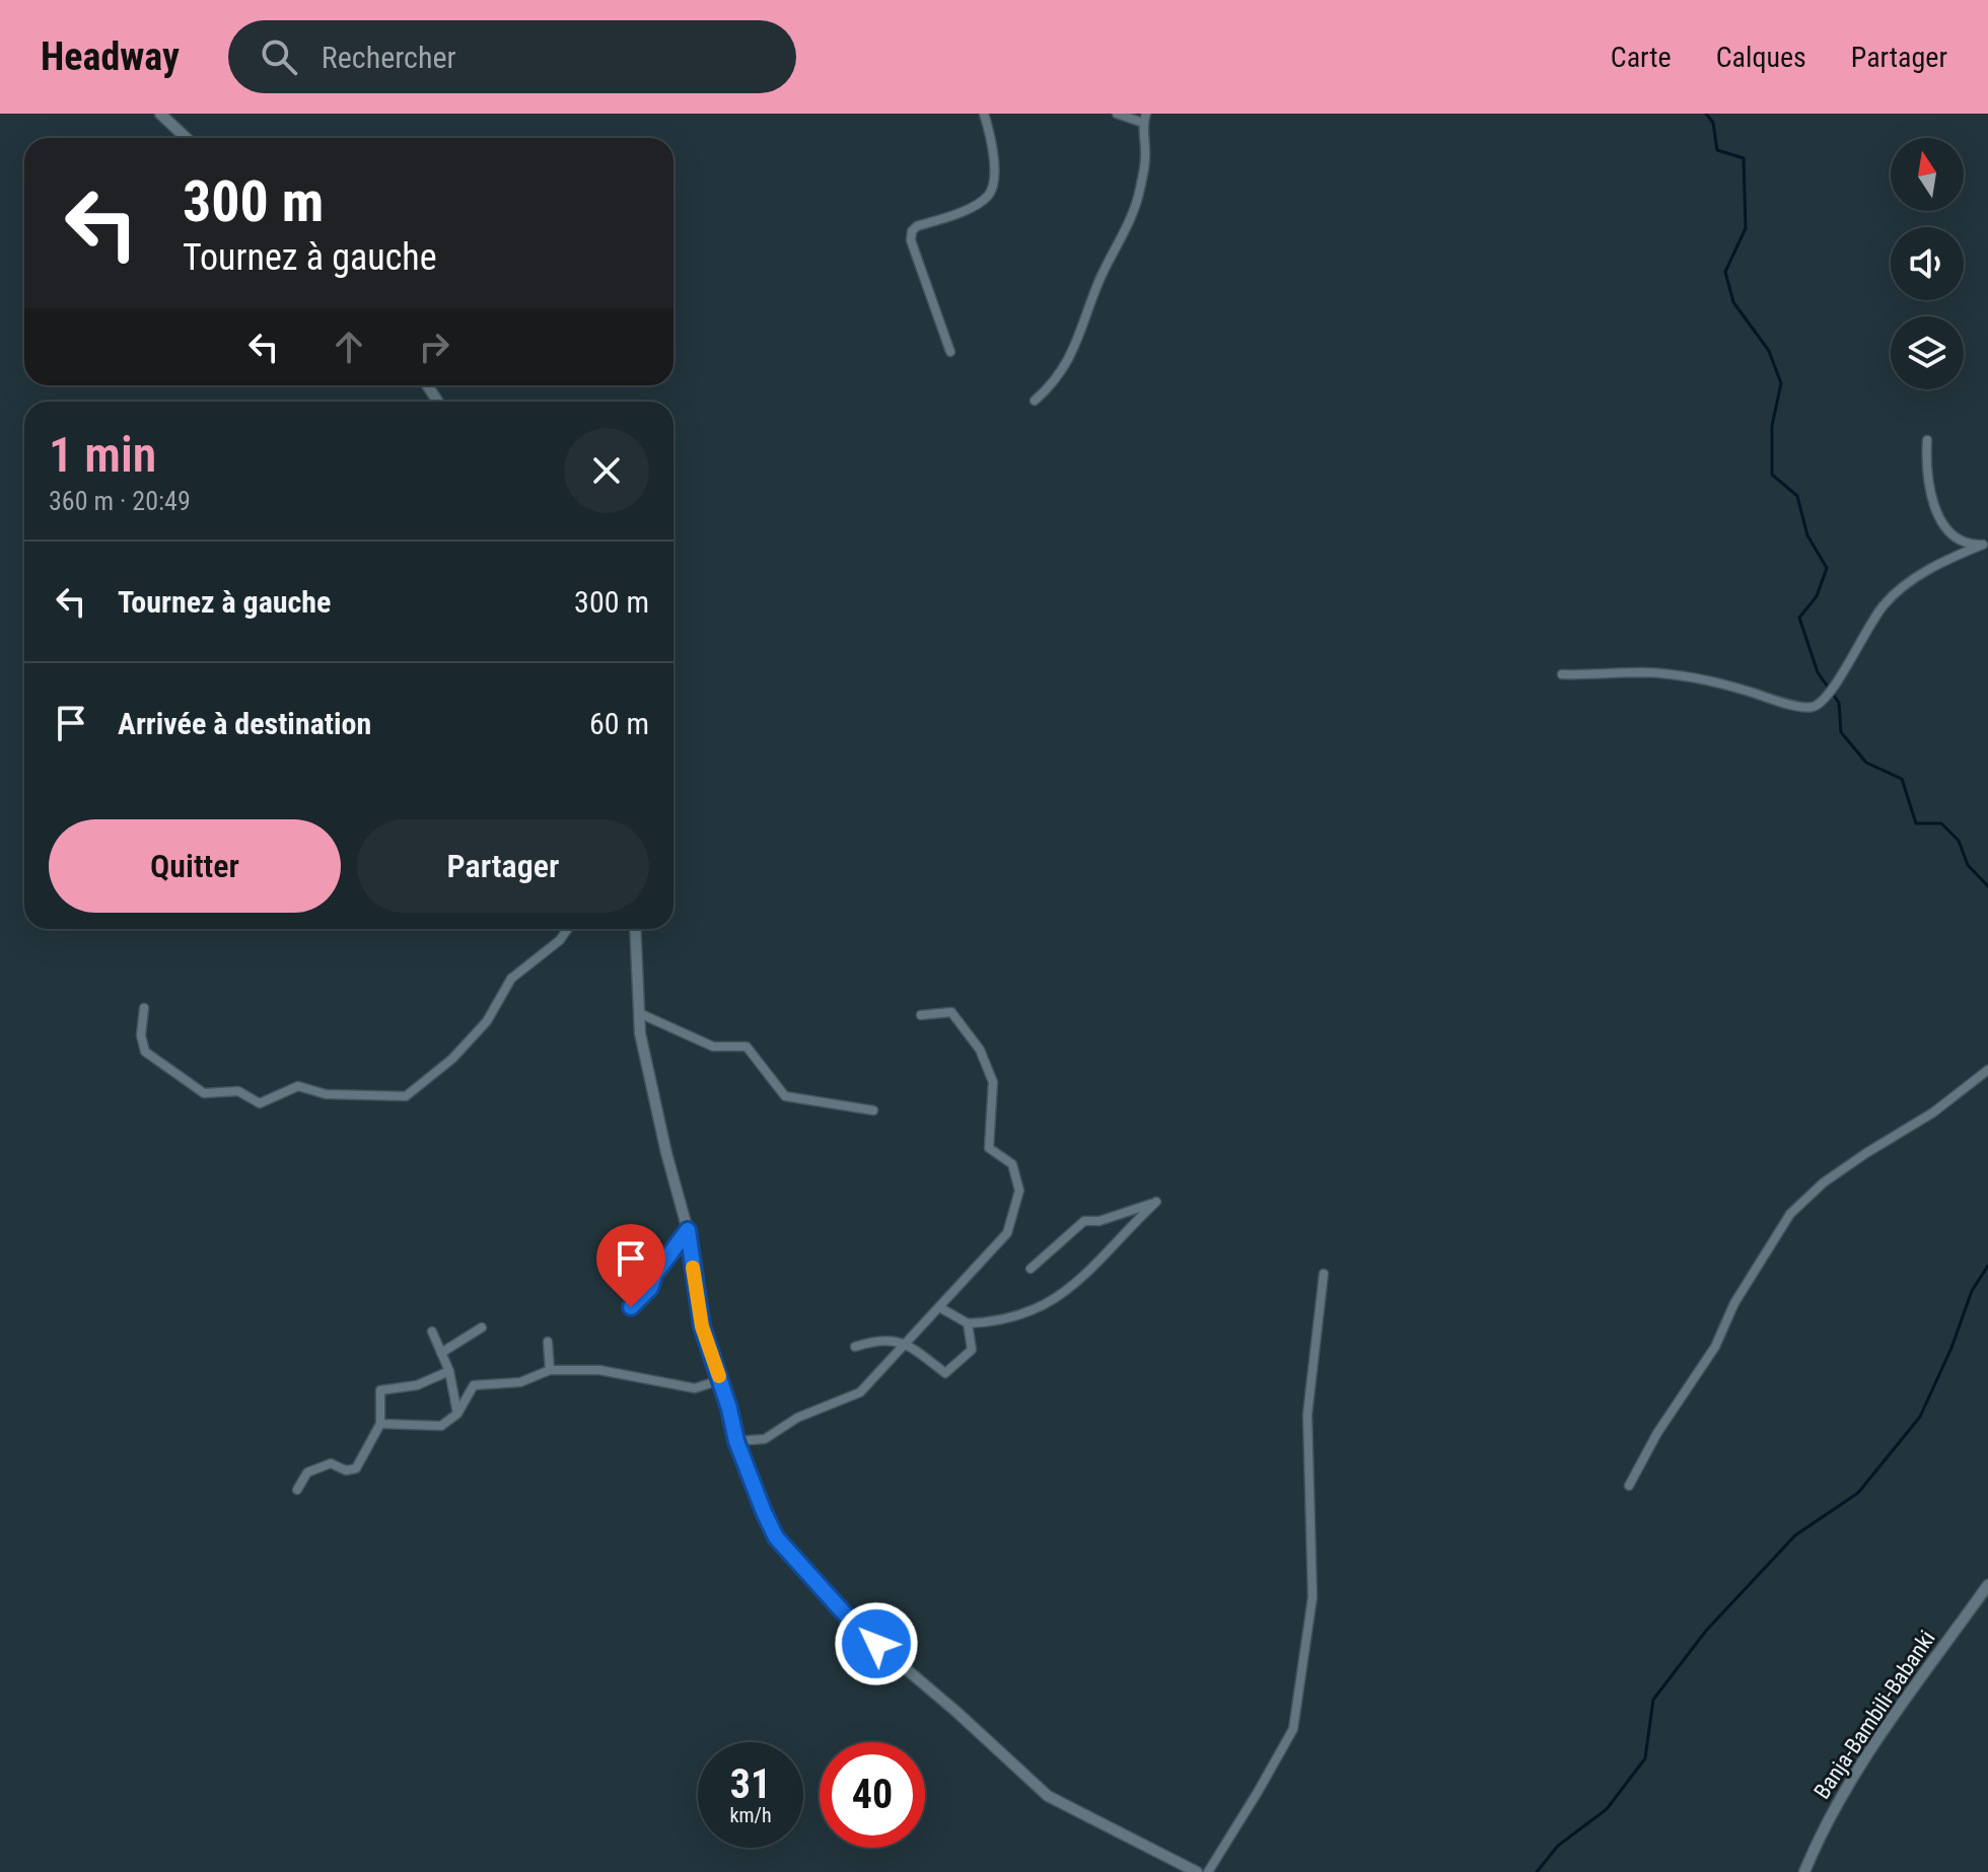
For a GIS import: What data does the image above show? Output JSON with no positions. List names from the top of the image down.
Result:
{
  "streets": {
    "street": ["Banja-Bambili-Babanki"]
  },
  "north": "top",
  "page": {
    "header": "Headway",
    "search": "Rechercher",
    "nav": ["Carte", "Calques", "Partager"],
    "turn": ["300 m", "Tournez à gauche"],
    "heading": ["1 min", "360 m · 20:49"],
    "list": [
      {
        "name": "Tournez à gauche",
        "value": "300 m"
      },
      {
        "name": "Arrivée à destination",
        "value": "60 m"
      }
    ],
    "buttons": ["Quitter", "Partager"],
    "speed": "31 km/h",
    "limit": "40"
  }
}
